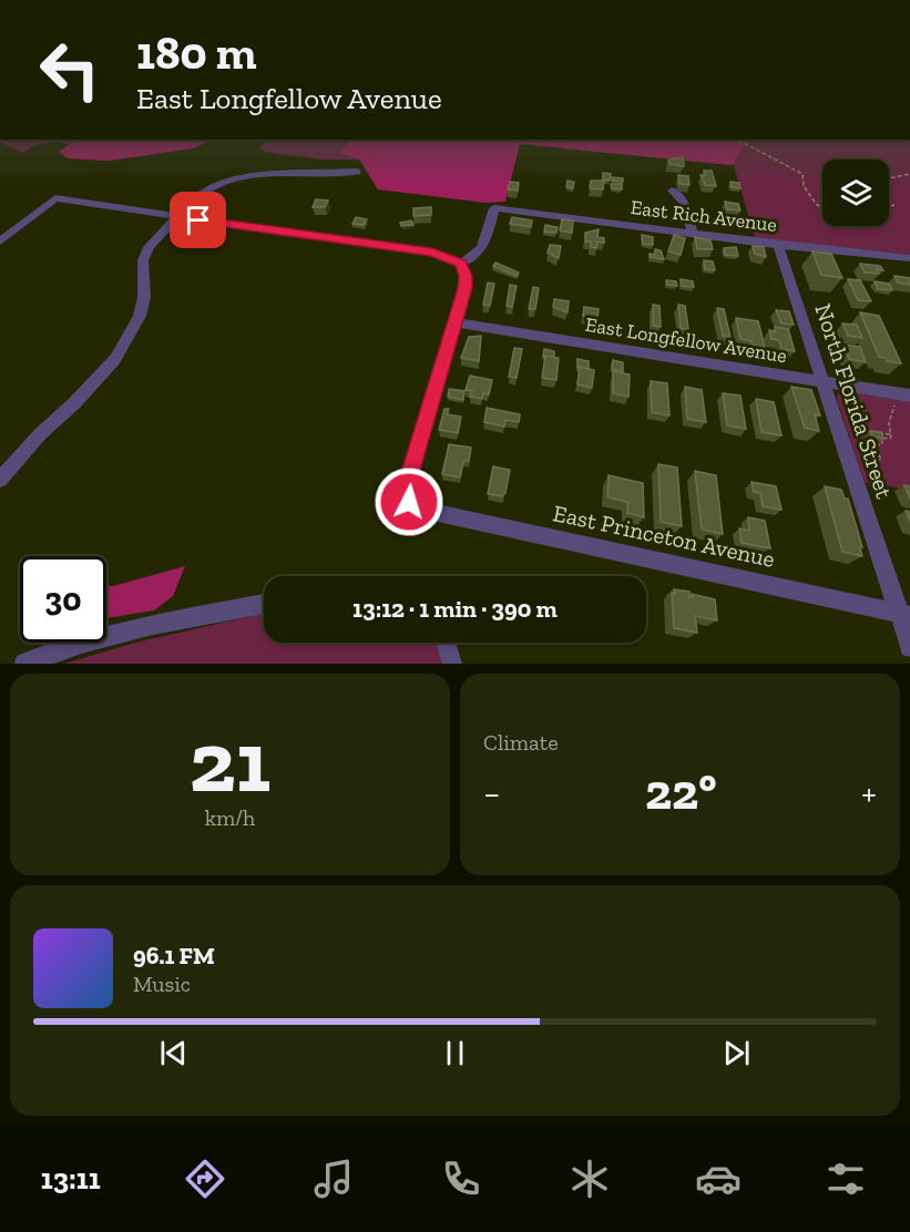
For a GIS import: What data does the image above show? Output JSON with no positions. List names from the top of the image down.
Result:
{
  "streets": {
    "street": [
      "East Rich Avenue",
      "East Longfellow Avenue",
      "North Florida Street",
      "East Princeton Avenue"
    ]
  },
  "crossings": [
    ["East Rich Avenue", "North Florida Street"],
    ["East Longfellow Avenue", "North Florida Street"],
    ["East Longfellow Avenue", "East Princeton Avenue"],
    ["North Florida Street", "East Princeton Avenue"]
  ],
  "page": {
    "turn": ["180 m", "East Longfellow Avenue"],
    "limit": "30",
    "trip": "13:12 · 1 min · 390 m",
    "tile": [
      ["21", "km/h"],
      "Climate"
    ],
    "heat": ["−", "22°", "+"],
    "song": ["96.1 FM", "Music"],
    "tabs": "13:11"
  }
}
